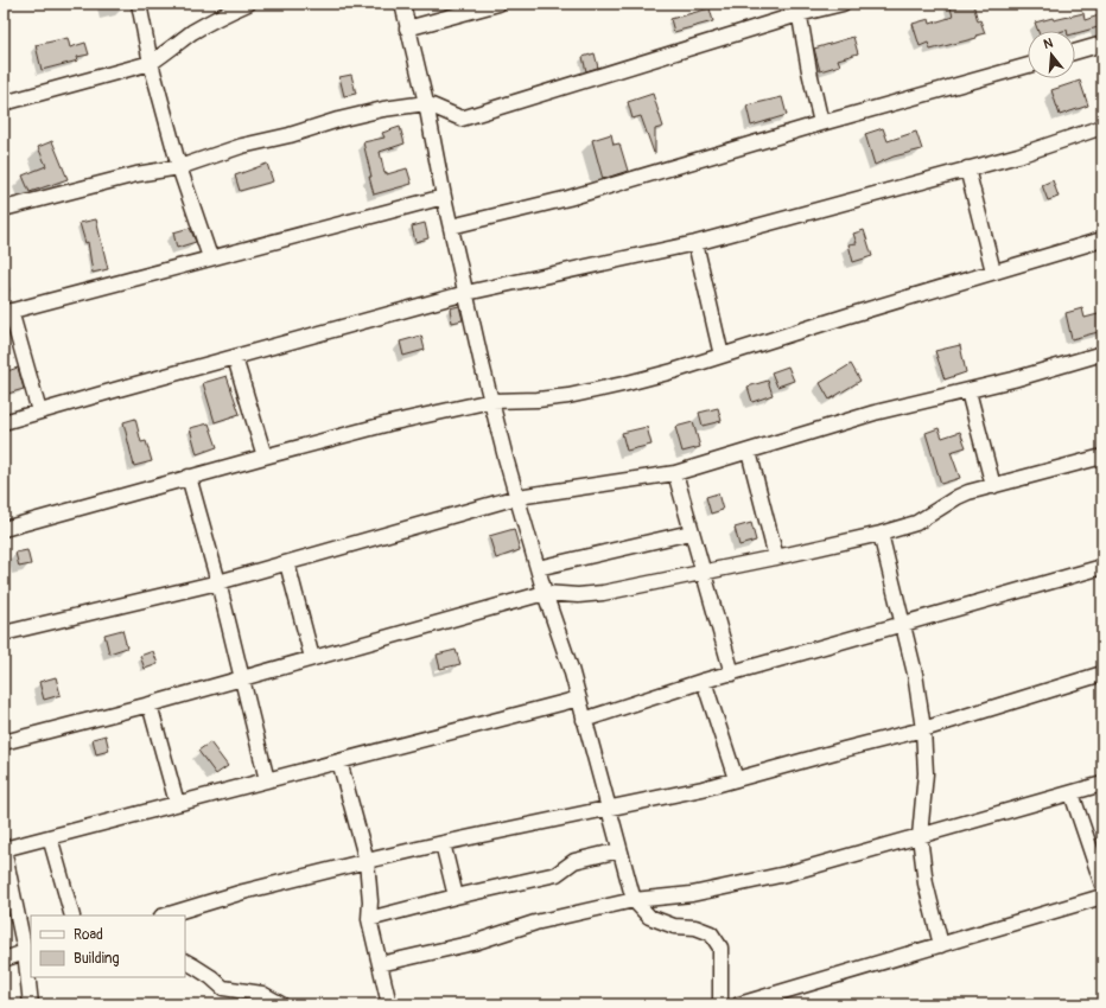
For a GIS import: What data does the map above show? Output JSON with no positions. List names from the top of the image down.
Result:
{
  "legend": ["Road", "Building"],
  "north": "top"
}
